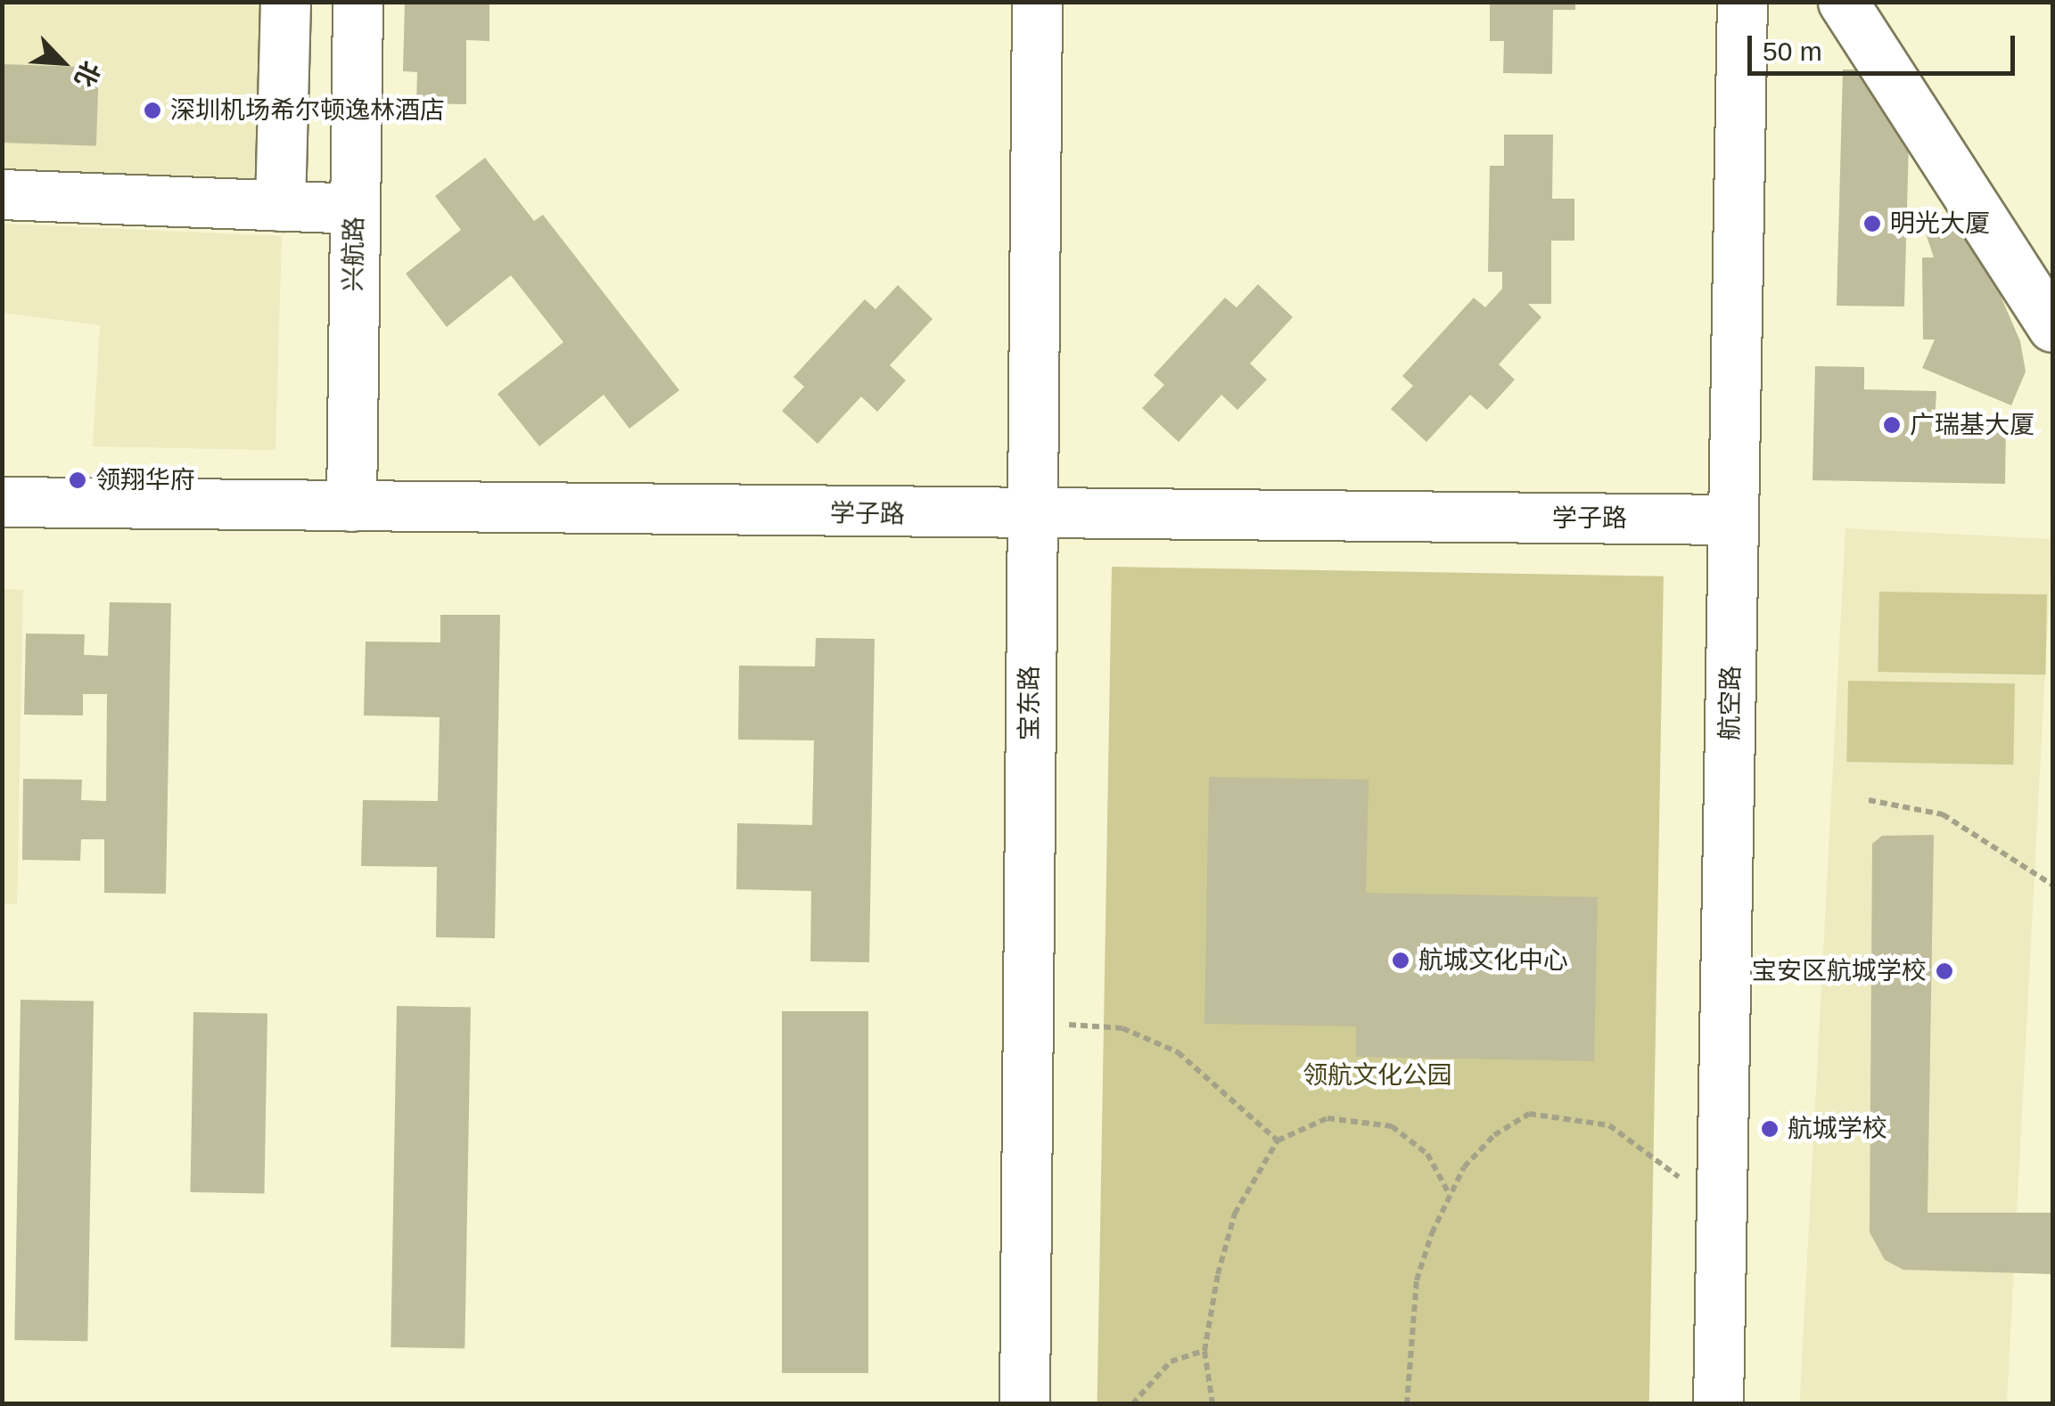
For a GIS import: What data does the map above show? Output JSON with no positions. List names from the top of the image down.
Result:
{
  "streets": {
    "street": [
      "兴航路",
      "学子路",
      "宝东路",
      "航空路"
    ]
  },
  "crossings": [
    ["兴航路", "学子路"],
    ["学子路", "宝东路"],
    ["学子路", "航空路"]
  ],
  "parks": ["领航文化公园"],
  "places": [
    "深圳机场希尔顿逸林酒店",
    "明光大厦",
    "广瑞基大厦",
    "领翔华府",
    "航城文化中心",
    "宝安区航城学校",
    "航城学校"
  ],
  "scale_bar": "50 m",
  "north": "bottom right"
}
